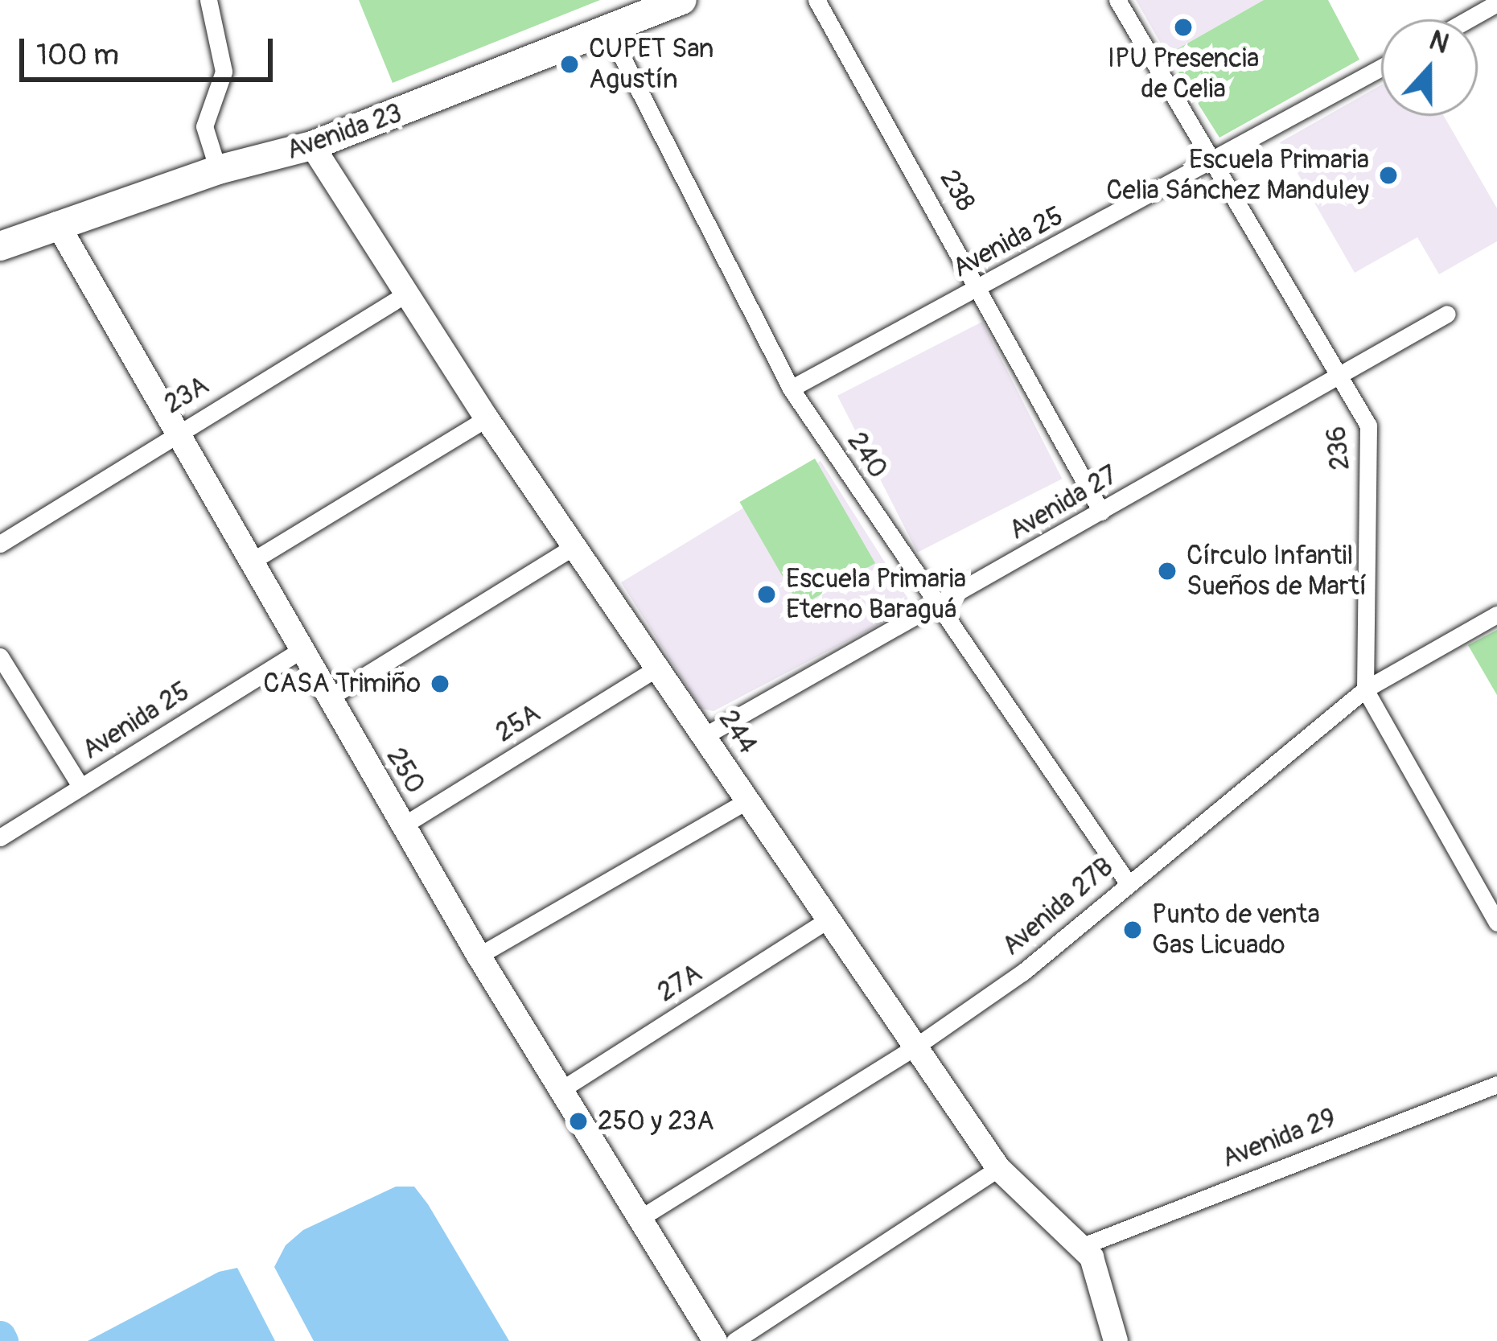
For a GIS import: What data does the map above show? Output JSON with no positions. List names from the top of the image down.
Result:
{
  "streets": {
    "main road": ["Avenida 23"],
    "street": [
      "238",
      "Avenida 25",
      "23A",
      "236",
      "240",
      "Avenida 27",
      "25A",
      "244",
      "250",
      "Avenida 27B",
      "27A",
      "Avenida 29"
    ]
  },
  "crossings": [
    ["Avenida 23", "240"],
    ["Avenida 23", "244"],
    ["Avenida 23", "250"],
    ["238", "Avenida 25"],
    ["238", "Avenida 27"],
    ["Avenida 25", "236"],
    ["Avenida 25", "240"],
    ["Avenida 25", "250"],
    ["23A", "244"],
    ["23A", "250"],
    ["236", "Avenida 27"],
    ["236", "Avenida 27B"],
    ["240", "Avenida 27"],
    ["240", "Avenida 27B"],
    ["Avenida 27", "244"],
    ["25A", "244"],
    ["25A", "250"],
    ["244", "Avenida 27B"],
    ["244", "27A"],
    ["244", "Avenida 29"],
    ["250", "Avenida 27B"],
    ["250", "27A"]
  ],
  "places": [
    "IPU Presencia de Celia",
    "CUPET San Agustín",
    "Escuela Primaria Celia Sánchez Manduley",
    "Círculo Infantil Sueños de Martí",
    "Escuela Primaria Eterno Baraguá",
    "CASA Trimiño",
    "Punto de venta Gas Licuado",
    "250 y 23A"
  ],
  "scale_bar": "100 m",
  "north": "top"
}
